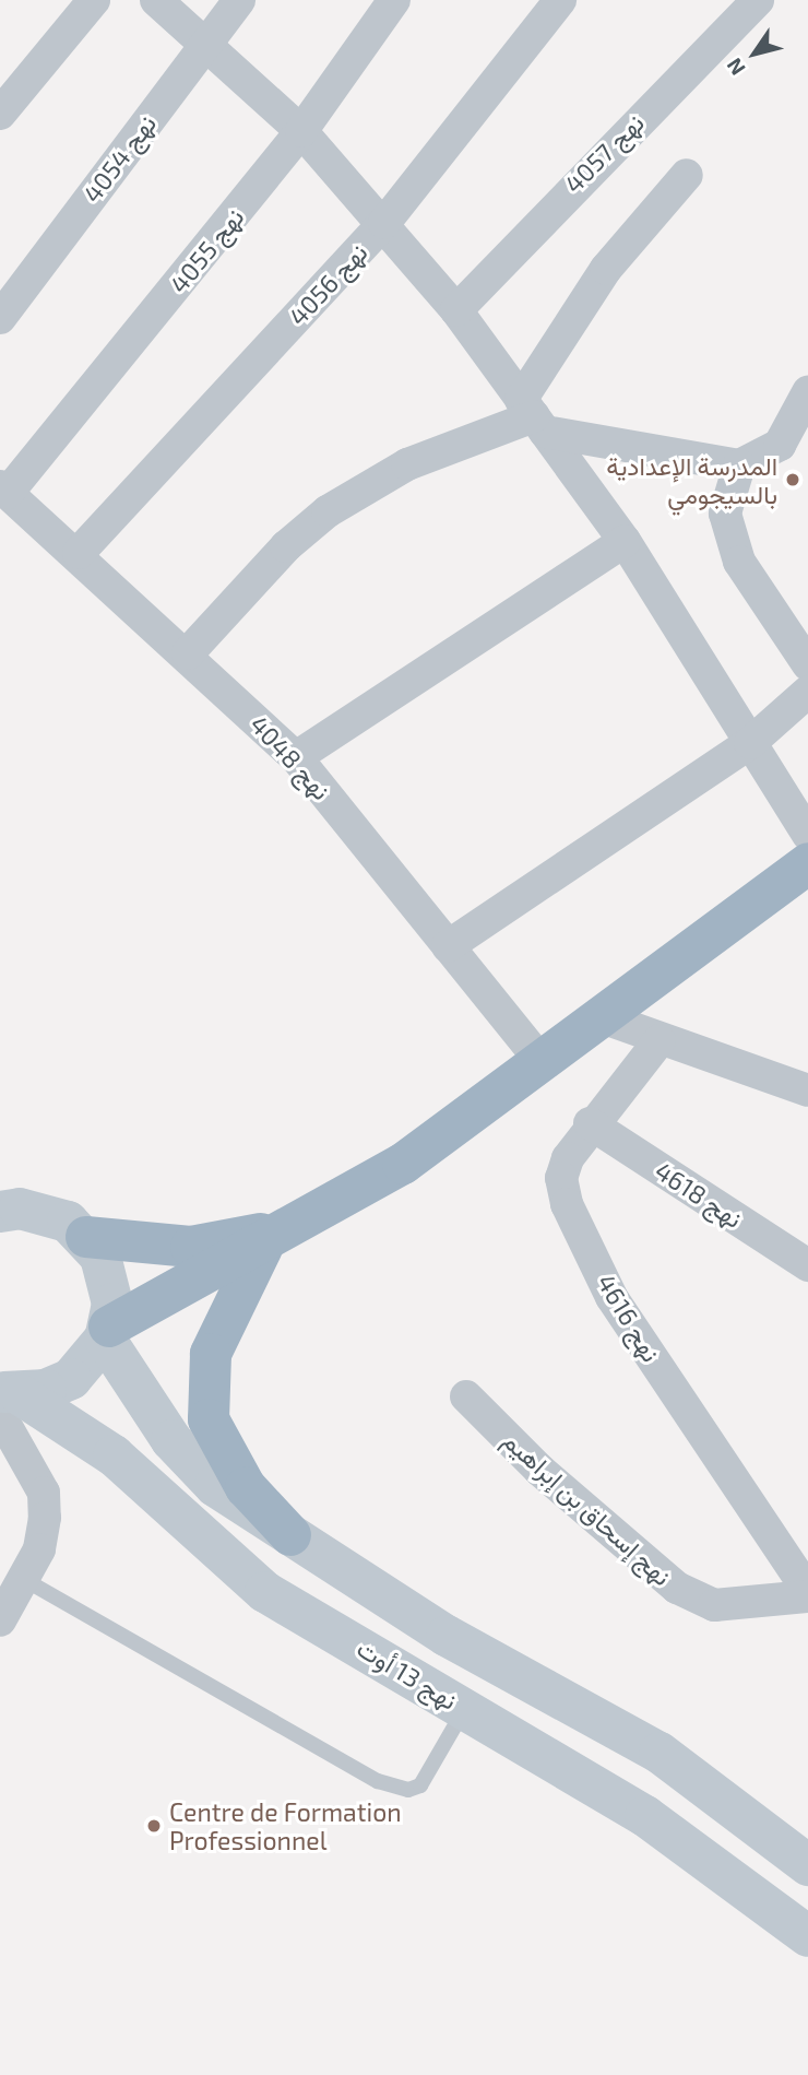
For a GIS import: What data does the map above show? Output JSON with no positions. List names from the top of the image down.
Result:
{
  "streets": {
    "main road": ["نهج 13 أوت"],
    "street": [
      "نهج 4057",
      "نهج 4054",
      "نهج 4055",
      "نهج 4056",
      "نهج 4048",
      "نهج 4618",
      "نهج 4616",
      "نهج إسحاق بن إبراهيم"
    ]
  },
  "crossings": [
    ["نهج 4055", "نهج 4048"],
    ["نهج 4056", "نهج 4048"],
    ["نهج 4618", "نهج 4616"],
    ["نهج 4616", "نهج إسحاق بن إبراهيم"]
  ],
  "places": ["المدرسة الإعدادية بالسيجومي", "Centre de Formation Professionnel"],
  "north": "bottom left"
}
